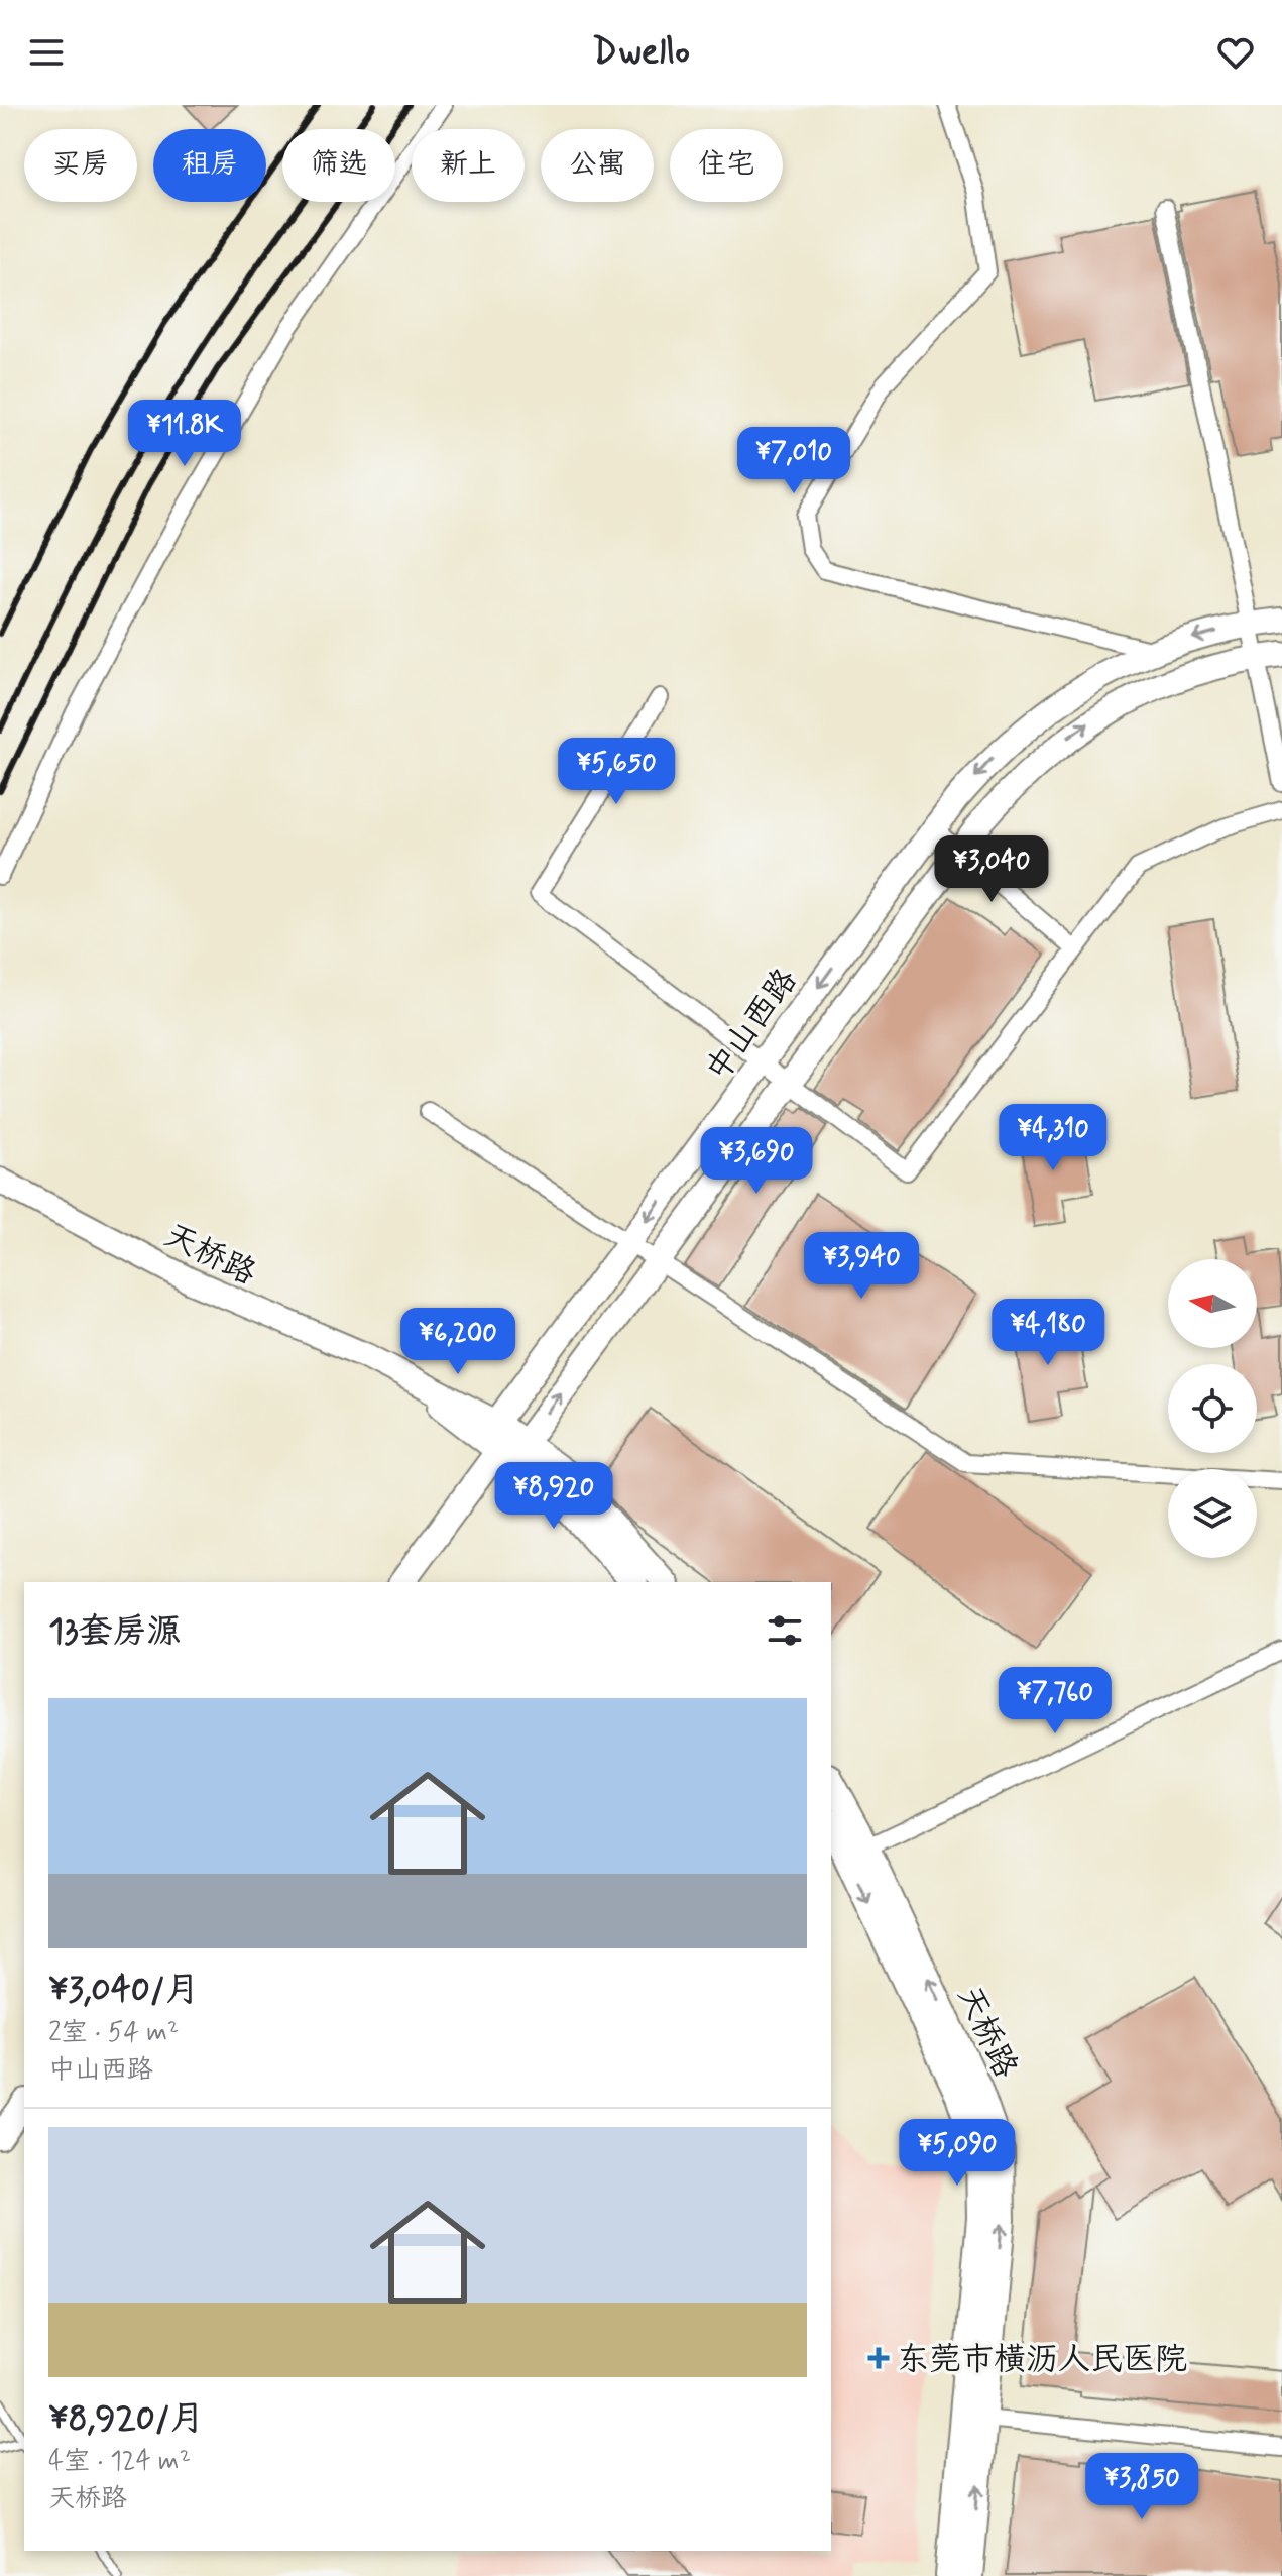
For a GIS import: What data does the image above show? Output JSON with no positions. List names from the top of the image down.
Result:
{
  "streets": {
    "main road": ["中山西路", "天桥路"]
  },
  "crossings": [
    ["中山西路", "天桥路"]
  ],
  "places": {
    "health": ["东莞市横沥人民医院"]
  },
  "north": "left",
  "page": {
    "header": "Dwello",
    "chip": [
      "买房",
      "租房",
      "筛选",
      "新上",
      "公寓",
      "住宅"
    ],
    "price": [
      "¥11.8K",
      "¥7,010",
      "¥5,650",
      "¥3,040",
      "¥4,310",
      "¥3,690",
      "¥3,940",
      "¥4,180",
      "¥6,200",
      "¥8,920",
      "¥7,760",
      "¥5,090",
      "¥3,850"
    ],
    "heading": "13套房源",
    "list": [
      {
        "name": "¥3,040/月",
        "note": "2室 · 54 m² · 中山西路"
      },
      {
        "name": "¥8,920/月",
        "note": "4室 · 124 m² · 天桥路"
      }
    ]
  }
}
